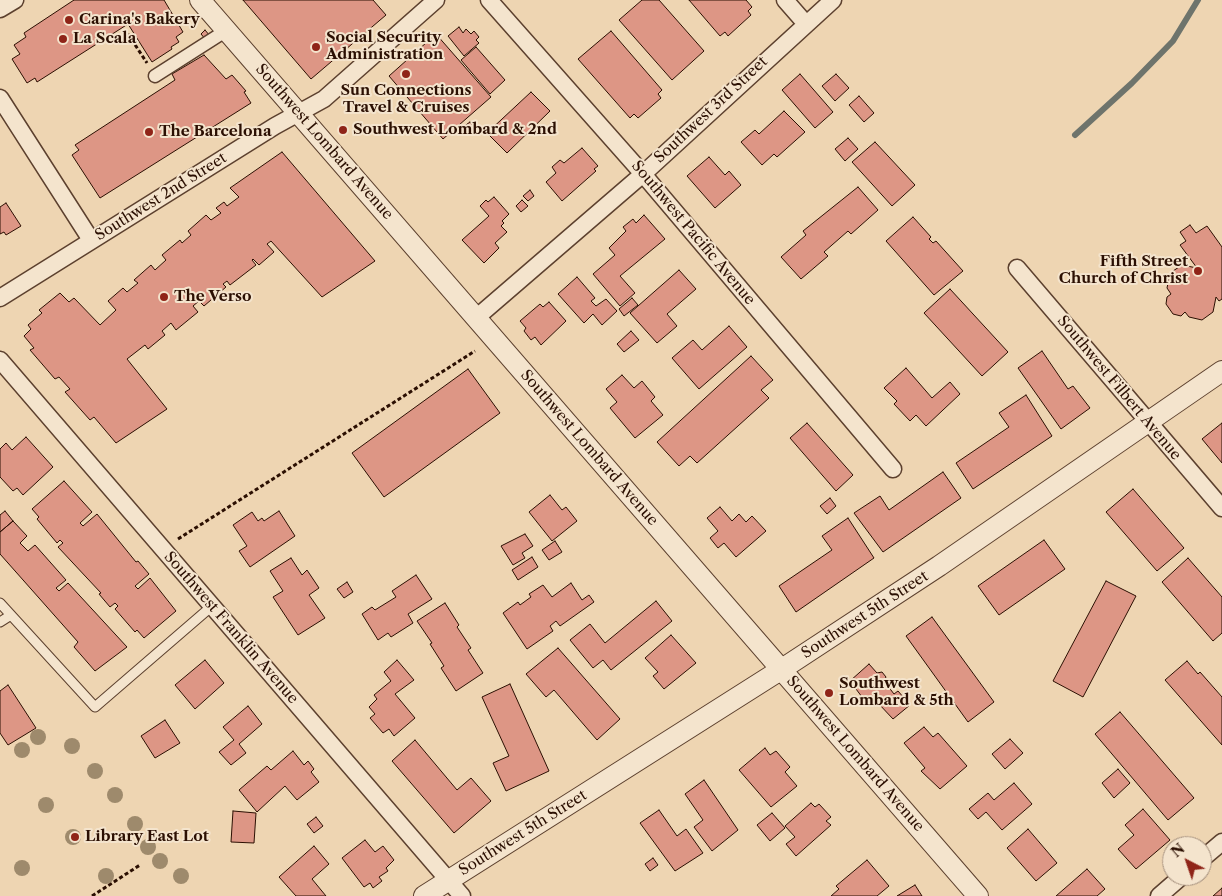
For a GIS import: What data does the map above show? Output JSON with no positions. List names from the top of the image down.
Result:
{
  "streets": {
    "street": [
      "Southwest 3rd Street",
      "Southwest Lombard Avenue",
      "Southwest 2nd Street",
      "Southwest Pacific Avenue",
      "Southwest Filbert Avenue",
      "Southwest 5th Street",
      "Southwest Franklin Avenue"
    ]
  },
  "crossings": [
    ["Southwest 3rd Street", "Southwest Lombard Avenue"],
    ["Southwest 3rd Street", "Southwest Pacific Avenue"],
    ["Southwest Lombard Avenue", "Southwest 2nd Street"],
    ["Southwest Lombard Avenue", "Southwest 5th Street"],
    ["Southwest Filbert Avenue", "Southwest 5th Street"],
    ["Southwest 5th Street", "Southwest Franklin Avenue"]
  ],
  "places": [
    "Carina's Bakery",
    "La Scala",
    "Social Security Administration",
    "Sun Connections Travel & Cruises",
    "Southwest Lombard & 2nd",
    "The Barcelona",
    "Fifth Street Church of Christ",
    "The Verso",
    "Southwest Lombard & 5th",
    "Library East Lot"
  ],
  "north": "top left"
}
